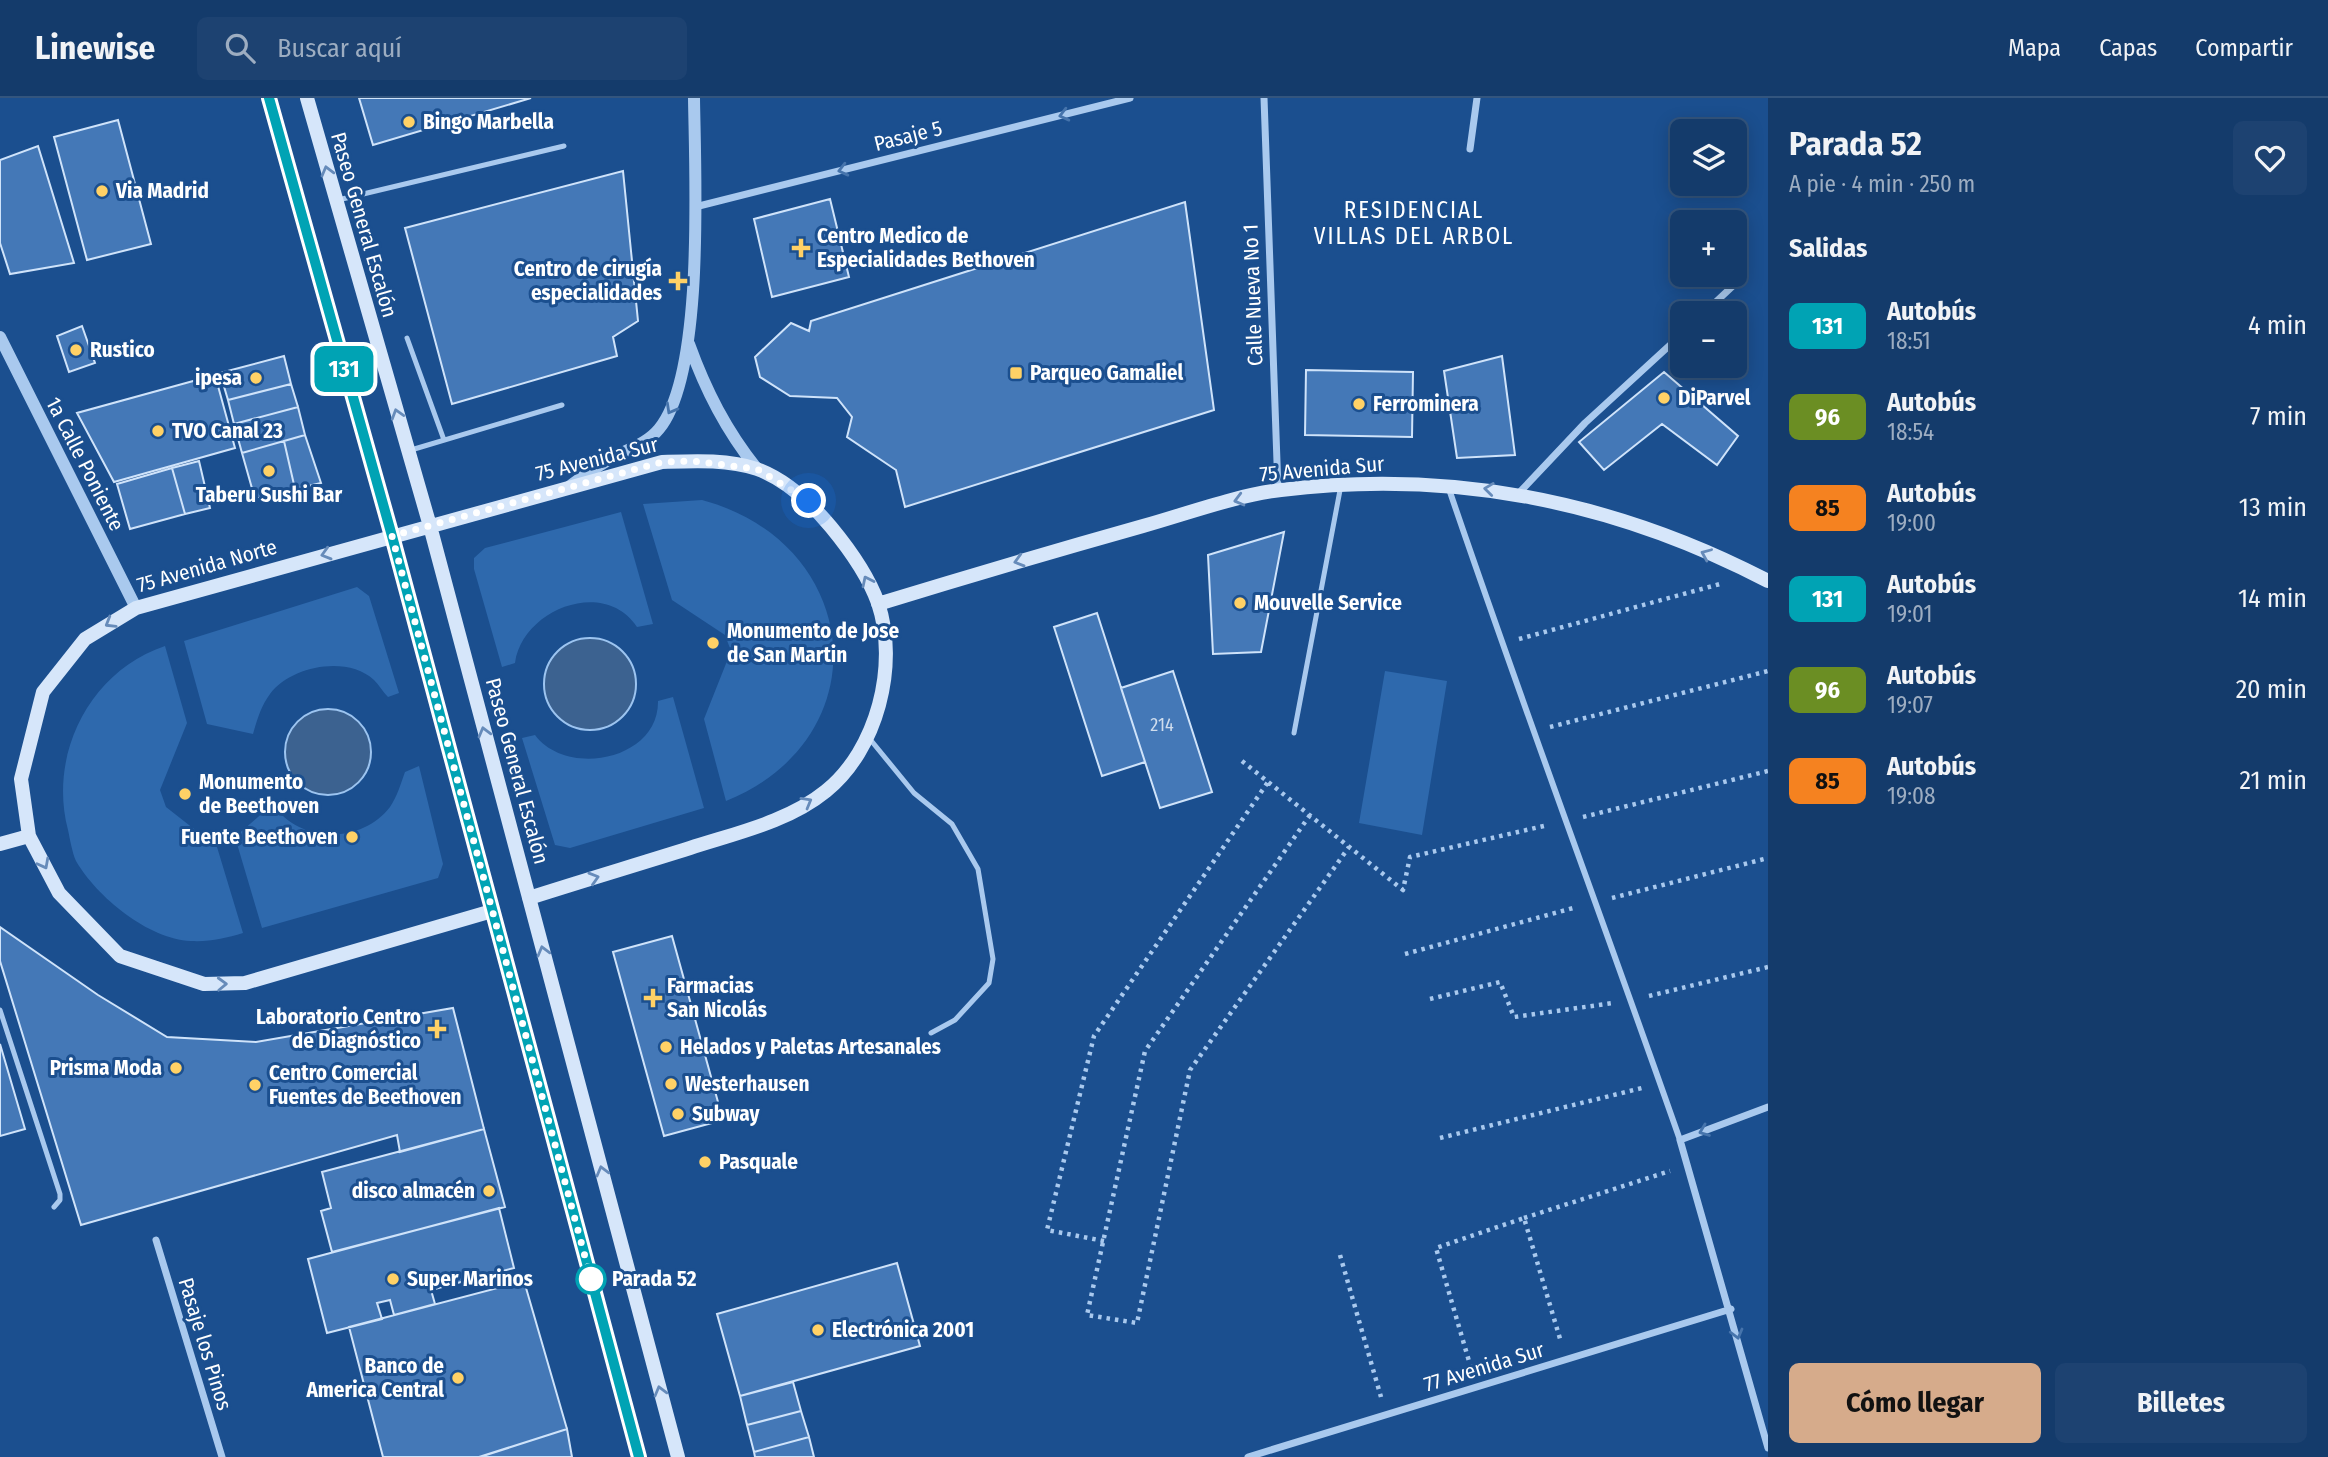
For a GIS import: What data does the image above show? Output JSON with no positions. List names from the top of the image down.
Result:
{
  "streets": {
    "main road": ["Paseo General Escalón", "75 Avenida Sur", "75 Avenida Norte"],
    "street": [
      "Pasaje 5",
      "Calle Nueva No 1",
      "1a Calle Poniente",
      "Pasaje los Pinos",
      "77 Avenida Sur"
    ]
  },
  "crossings": [
    ["Paseo General Escalón", "75 Avenida Sur"],
    ["Calle Nueva No 1", "75 Avenida Sur"],
    ["75 Avenida Sur", "75 Avenida Norte"],
    ["1a Calle Poniente", "75 Avenida Norte"]
  ],
  "one_way": ["Pasaje 5"],
  "districts": ["RESIDENCIAL VILLAS DEL ARBOL"],
  "places": {
    "other": [
      "Bingo Marbella",
      "Via Madrid",
      "Rustico",
      "ipesa",
      "DiParvel",
      "Ferrominera",
      "TVO Canal 23",
      "Taberu Sushi Bar",
      "Mouvelle Service",
      "Monumento de Jose de San Martin",
      "Monumento de Beethoven",
      "Fuente Beethoven",
      "Helados y Paletas Artesanales",
      "Prisma Moda",
      "Westerhausen",
      "Centro Comercial Fuentes de Beethoven",
      "Subway",
      "Pasquale",
      "disco almacén",
      "Super Marinos",
      "Parada 52",
      "Electrónica 2001",
      "Banco de America Central"
    ],
    "health": [
      "Centro Medico de Especialidades Bethoven",
      "Centro de cirugía especialidades",
      "Farmacias San Nicolás",
      "Laboratorio Centro de Diagnóstico"
    ],
    "transit": ["Parqueo Gamaliel"]
  },
  "lines": ["bus line 131"],
  "house_numbers": ["214"],
  "page": {
    "header": "Linewise",
    "search": "Buscar aquí",
    "nav": ["Mapa", "Capas", "Compartir"],
    "on_map": "131",
    "heading": [
      ["Parada 52", "A pie · 4 min · 250 m"],
      "Salidas"
    ],
    "map_buttons": ["+", "−"],
    "list": [
      {
        "mark": "131",
        "name": "Autobús",
        "note": "18:51",
        "value": "4 min"
      },
      {
        "mark": "96",
        "name": "Autobús",
        "note": "18:54",
        "value": "7 min"
      },
      {
        "mark": "85",
        "name": "Autobús",
        "note": "19:00",
        "value": "13 min"
      },
      {
        "mark": "131",
        "name": "Autobús",
        "note": "19:01",
        "value": "14 min"
      },
      {
        "mark": "96",
        "name": "Autobús",
        "note": "19:07",
        "value": "20 min"
      },
      {
        "mark": "85",
        "name": "Autobús",
        "note": "19:08",
        "value": "21 min"
      }
    ],
    "buttons": ["Cómo llegar", "Billetes"]
  }
}
